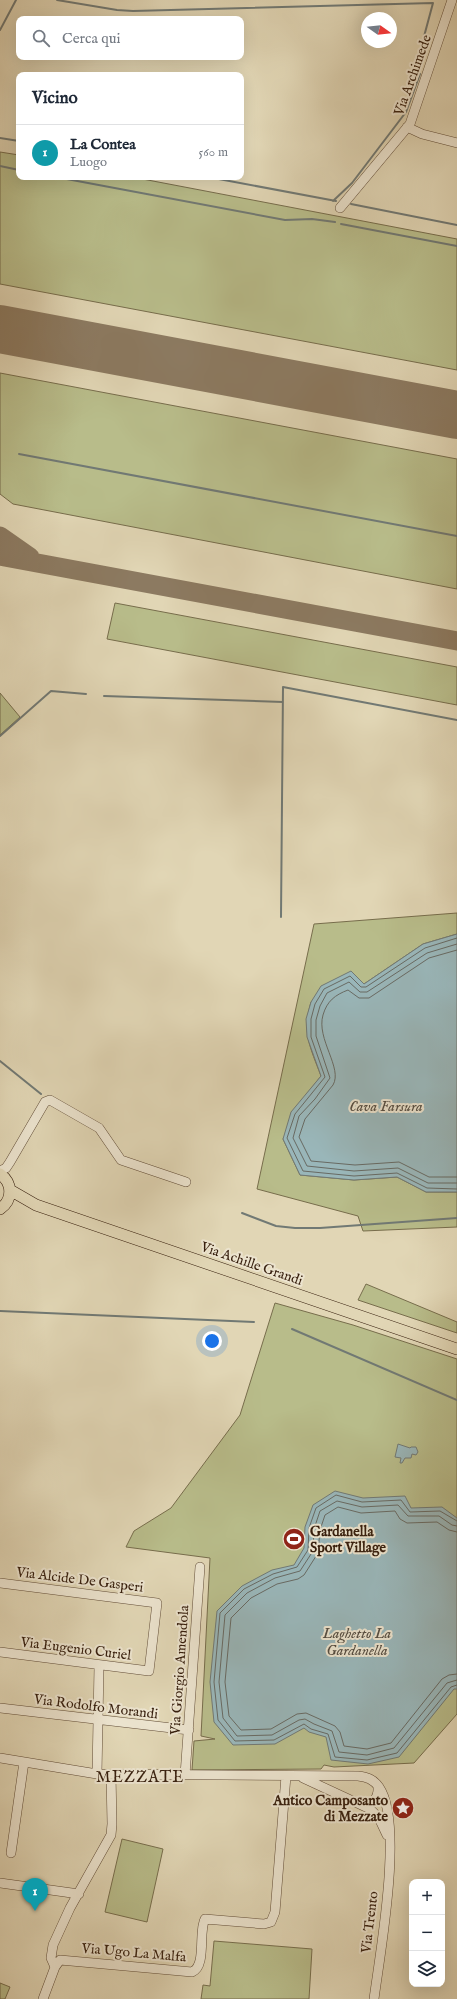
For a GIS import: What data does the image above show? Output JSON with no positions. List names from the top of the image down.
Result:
{
  "streets": {
    "main road": ["Via Achille Grandi"],
    "street": [
      "Via Archimede",
      "Via Alcide De Gasperi",
      "Via Eugenio Curiel",
      "Via Giorgio Amendola",
      "Via Rodolfo Morandi",
      "Via Trento",
      "Via Ugo La Malfa"
    ]
  },
  "crossings": [
    ["Via Alcide De Gasperi", "Via Eugenio Curiel"],
    ["Via Giorgio Amendola", "Via Rodolfo Morandi"]
  ],
  "districts": ["MEZZATE"],
  "water": ["Cava Farsura", "Laghetto La Gardanella"],
  "places": {
    "sports": ["Gardanella Sport Village"],
    "place": ["Antico Camposanto di Mezzate"]
  },
  "north": "right",
  "page": {
    "search": "Cerca qui",
    "heading": "Vicino",
    "list": [
      {
        "mark": "1",
        "name": "La Contea",
        "note": "Luogo",
        "value": "560 m"
      }
    ],
    "pins": "1",
    "map_buttons": ["+", "−"]
  }
}
